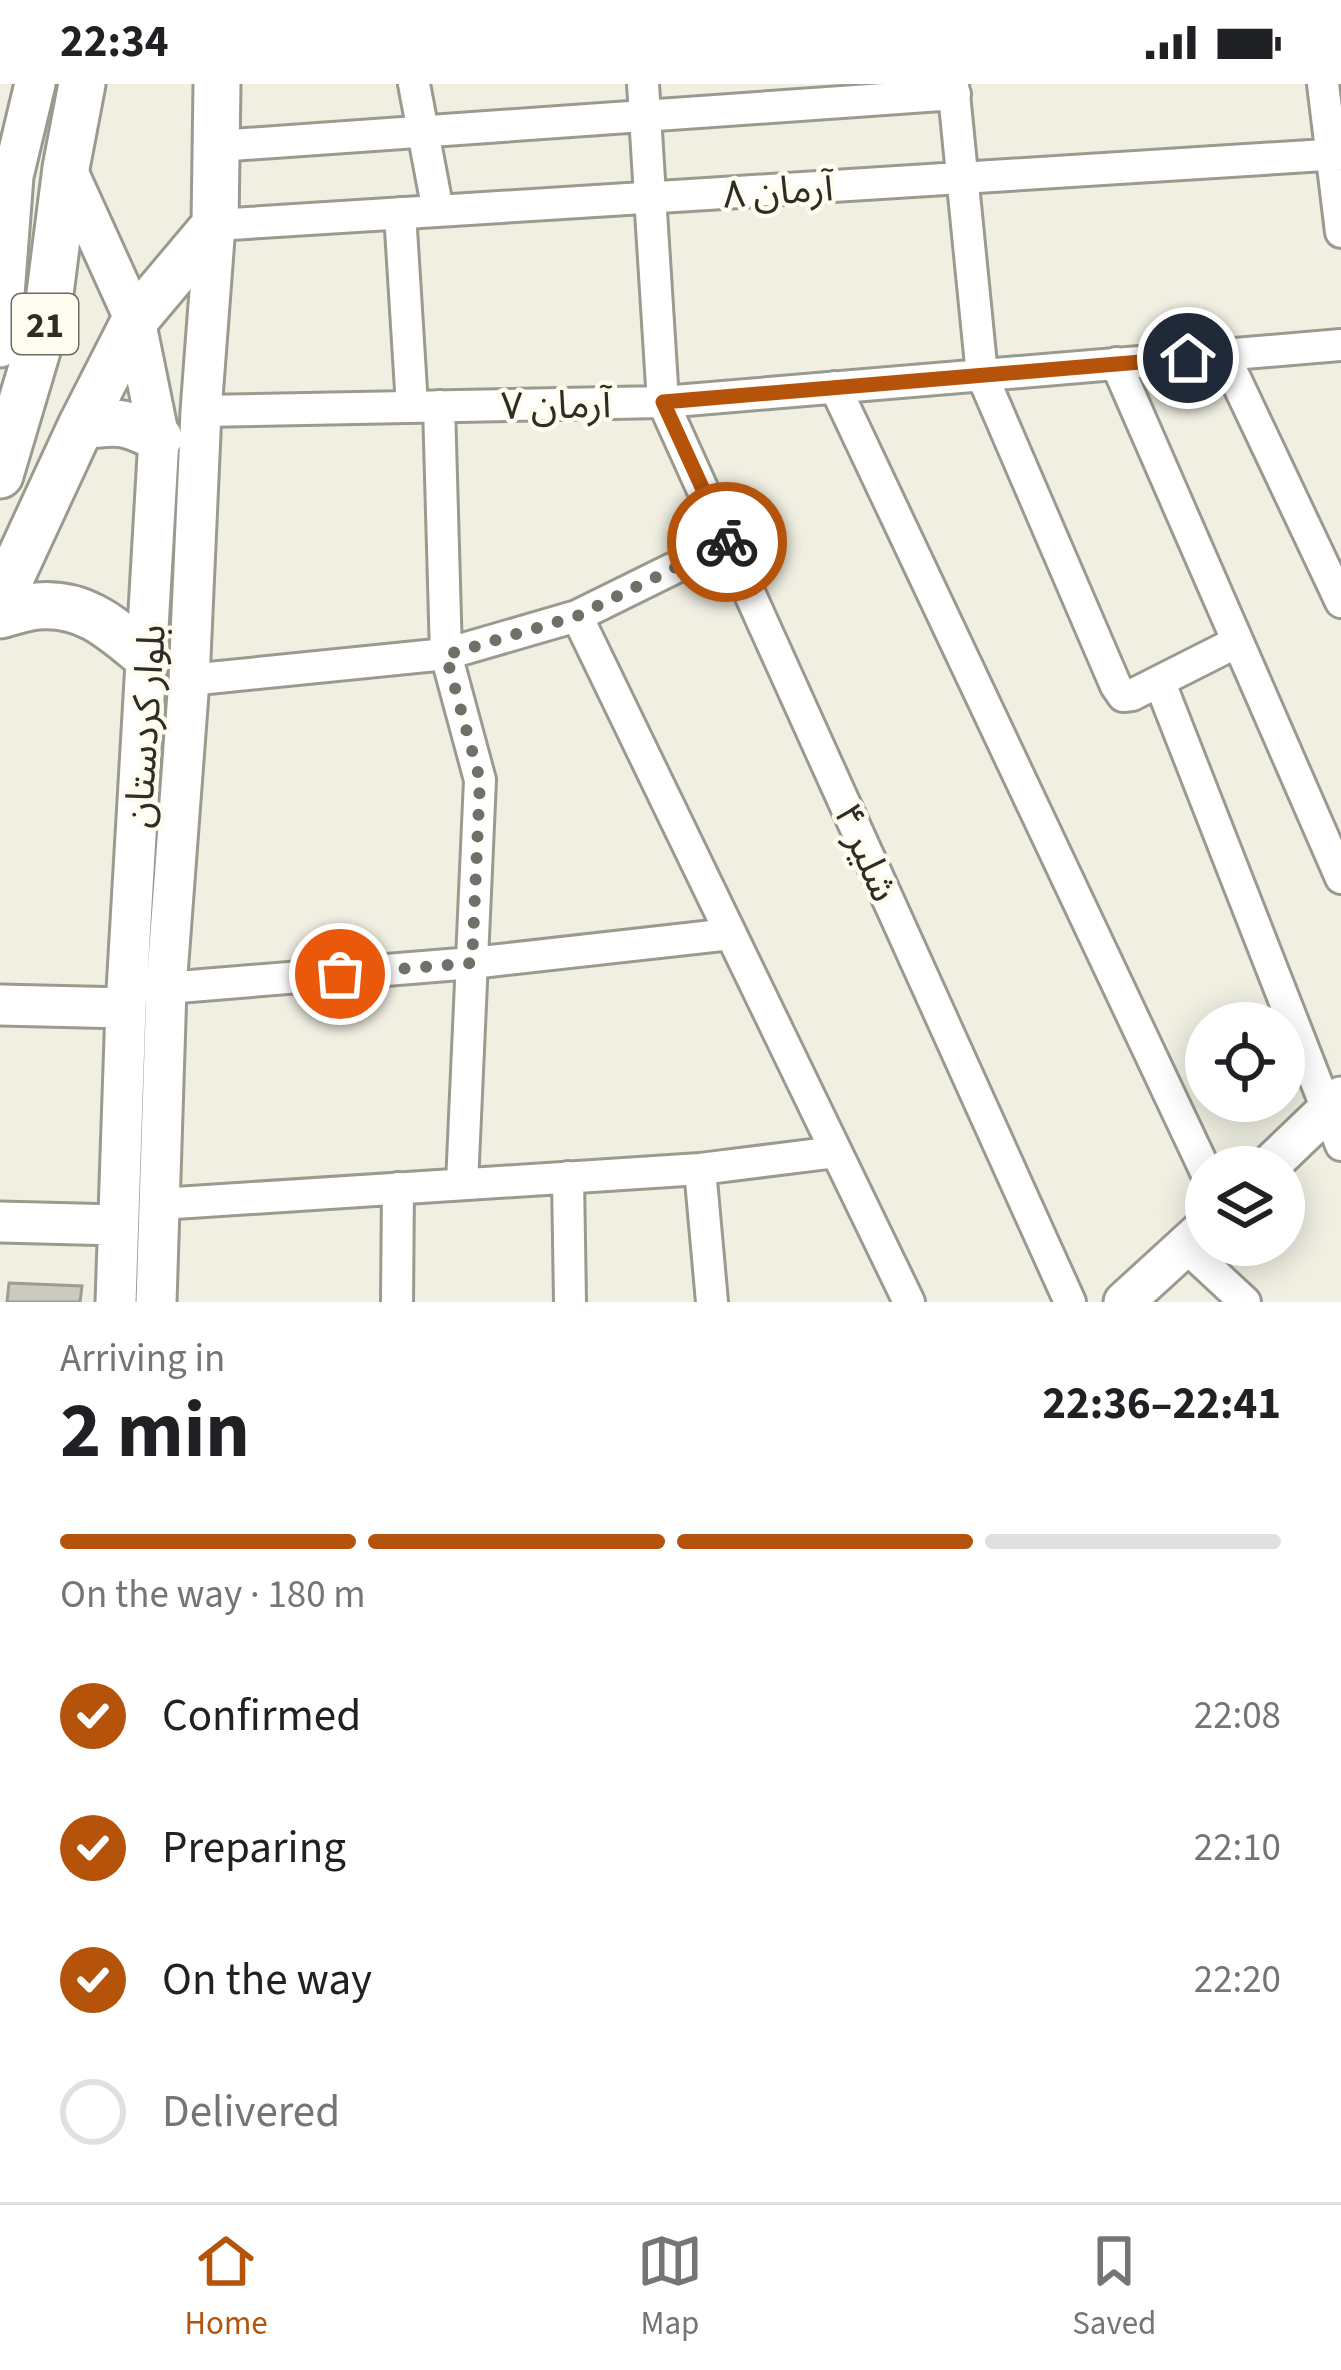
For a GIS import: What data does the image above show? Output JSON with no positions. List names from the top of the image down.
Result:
{
  "streets": {
    "main road": ["21", "بلوار کردستان"],
    "street": ["آرمان ۸", "آرمان ۷", "شلیر ۴"]
  },
  "crossings": [
    ["آرمان ۸", "بلوار کردستان"],
    ["21", "بلوار کردستان"],
    ["آرمان ۷", "بلوار کردستان"],
    ["آرمان ۷", "شلیر ۴"]
  ],
  "page": {
    "status": "22:34",
    "heading": ["2 min", "Arriving in", "22:36–22:41"],
    "bar": "On the way · 180 m",
    "list": [
      ["Confirmed", "22:08"],
      ["Preparing", "22:10"],
      ["On the way", "22:20"],
      "Delivered"
    ],
    "tabs": ["Home", "Map", "Saved"]
  }
}
